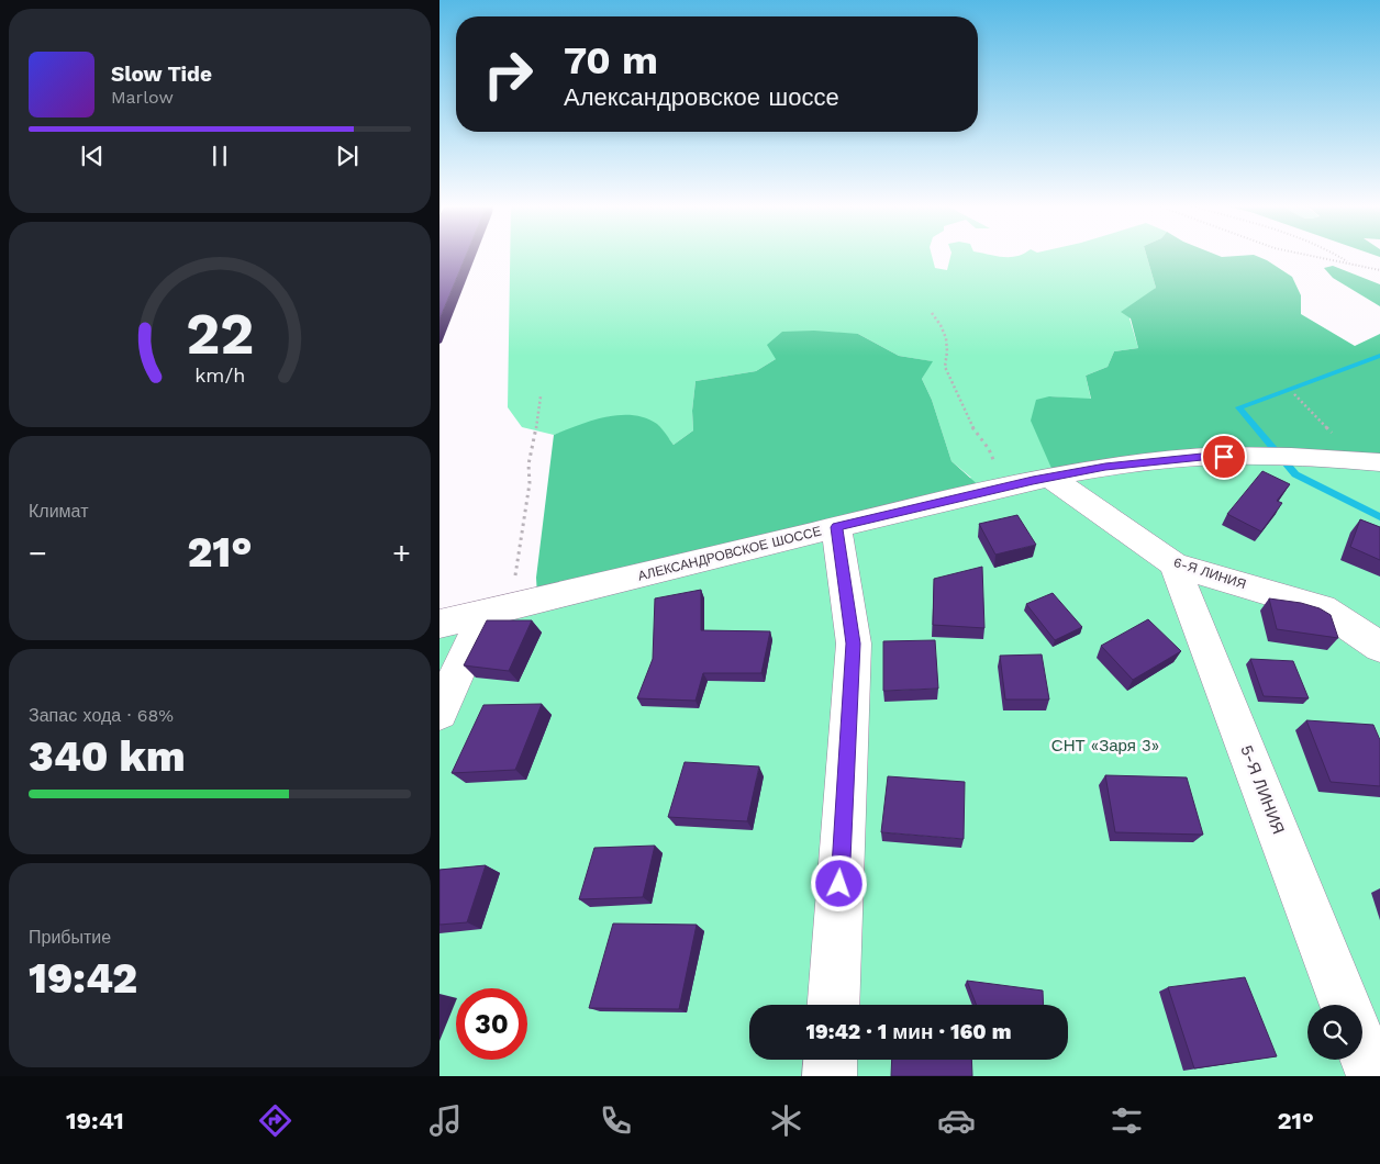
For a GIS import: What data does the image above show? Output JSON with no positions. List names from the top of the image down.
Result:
{
  "streets": {
    "street": ["АЛЕКСАНДРОВСКОЕ ШОССЕ", "6-Я ЛИНИЯ", "5-Я ЛИНИЯ"]
  },
  "crossings": [
    ["АЛЕКСАНДРОВСКОЕ ШОССЕ", "6-Я ЛИНИЯ"],
    ["6-Я ЛИНИЯ", "5-Я ЛИНИЯ"]
  ],
  "parks": ["СНТ «Заря 3»"],
  "page": {
    "turn": ["70 m", "Александровское шоссе"],
    "song": ["Slow Tide", "Marlow"],
    "tile": [
      "Климат",
      ["Запас хода · 68%", "340 km"],
      ["Прибытие", "19:42"]
    ],
    "heat": ["−", "21°", "+"],
    "limit": "30",
    "trip": "19:42 · 1 мин · 160 m",
    "tabs": ["19:41", "21°"],
    "gauge": ["22", "km/h"]
  }
}
